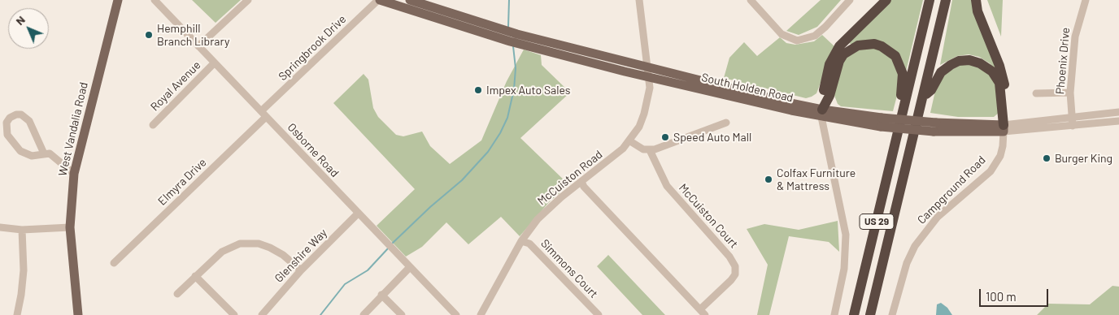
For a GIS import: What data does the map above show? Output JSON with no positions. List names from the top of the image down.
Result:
{
  "streets": {
    "highway": ["US 29"],
    "main road": ["South Holden Road", "West Vandalia Road"],
    "street": [
      "Springbrook Drive",
      "Phoenix Drive",
      "Royal Avenue",
      "Osborne Road",
      "McCuiston Road",
      "Elmyra Drive",
      "Campground Road",
      "McCuiston Court",
      "Glenshire Way",
      "Simmons Court"
    ]
  },
  "crossings": [
    ["Springbrook Drive", "South Holden Road"],
    ["Springbrook Drive", "Osborne Road"],
    ["Springbrook Drive", "Elmyra Drive"],
    ["Phoenix Drive", "South Holden Road"],
    ["Royal Avenue", "Osborne Road"],
    ["South Holden Road", "McCuiston Road"],
    ["South Holden Road", "Campground Road"],
    ["Osborne Road", "Elmyra Drive"],
    ["Osborne Road", "Glenshire Way"],
    ["McCuiston Road", "McCuiston Court"],
    ["McCuiston Road", "Simmons Court"]
  ],
  "places": [
    "Hemphill Branch Library",
    "Impex Auto Sales",
    "Speed Auto Mall",
    "Burger King",
    "Colfax Furniture & Mattress"
  ],
  "scale_bar": "100 m",
  "north": "top left"
}
